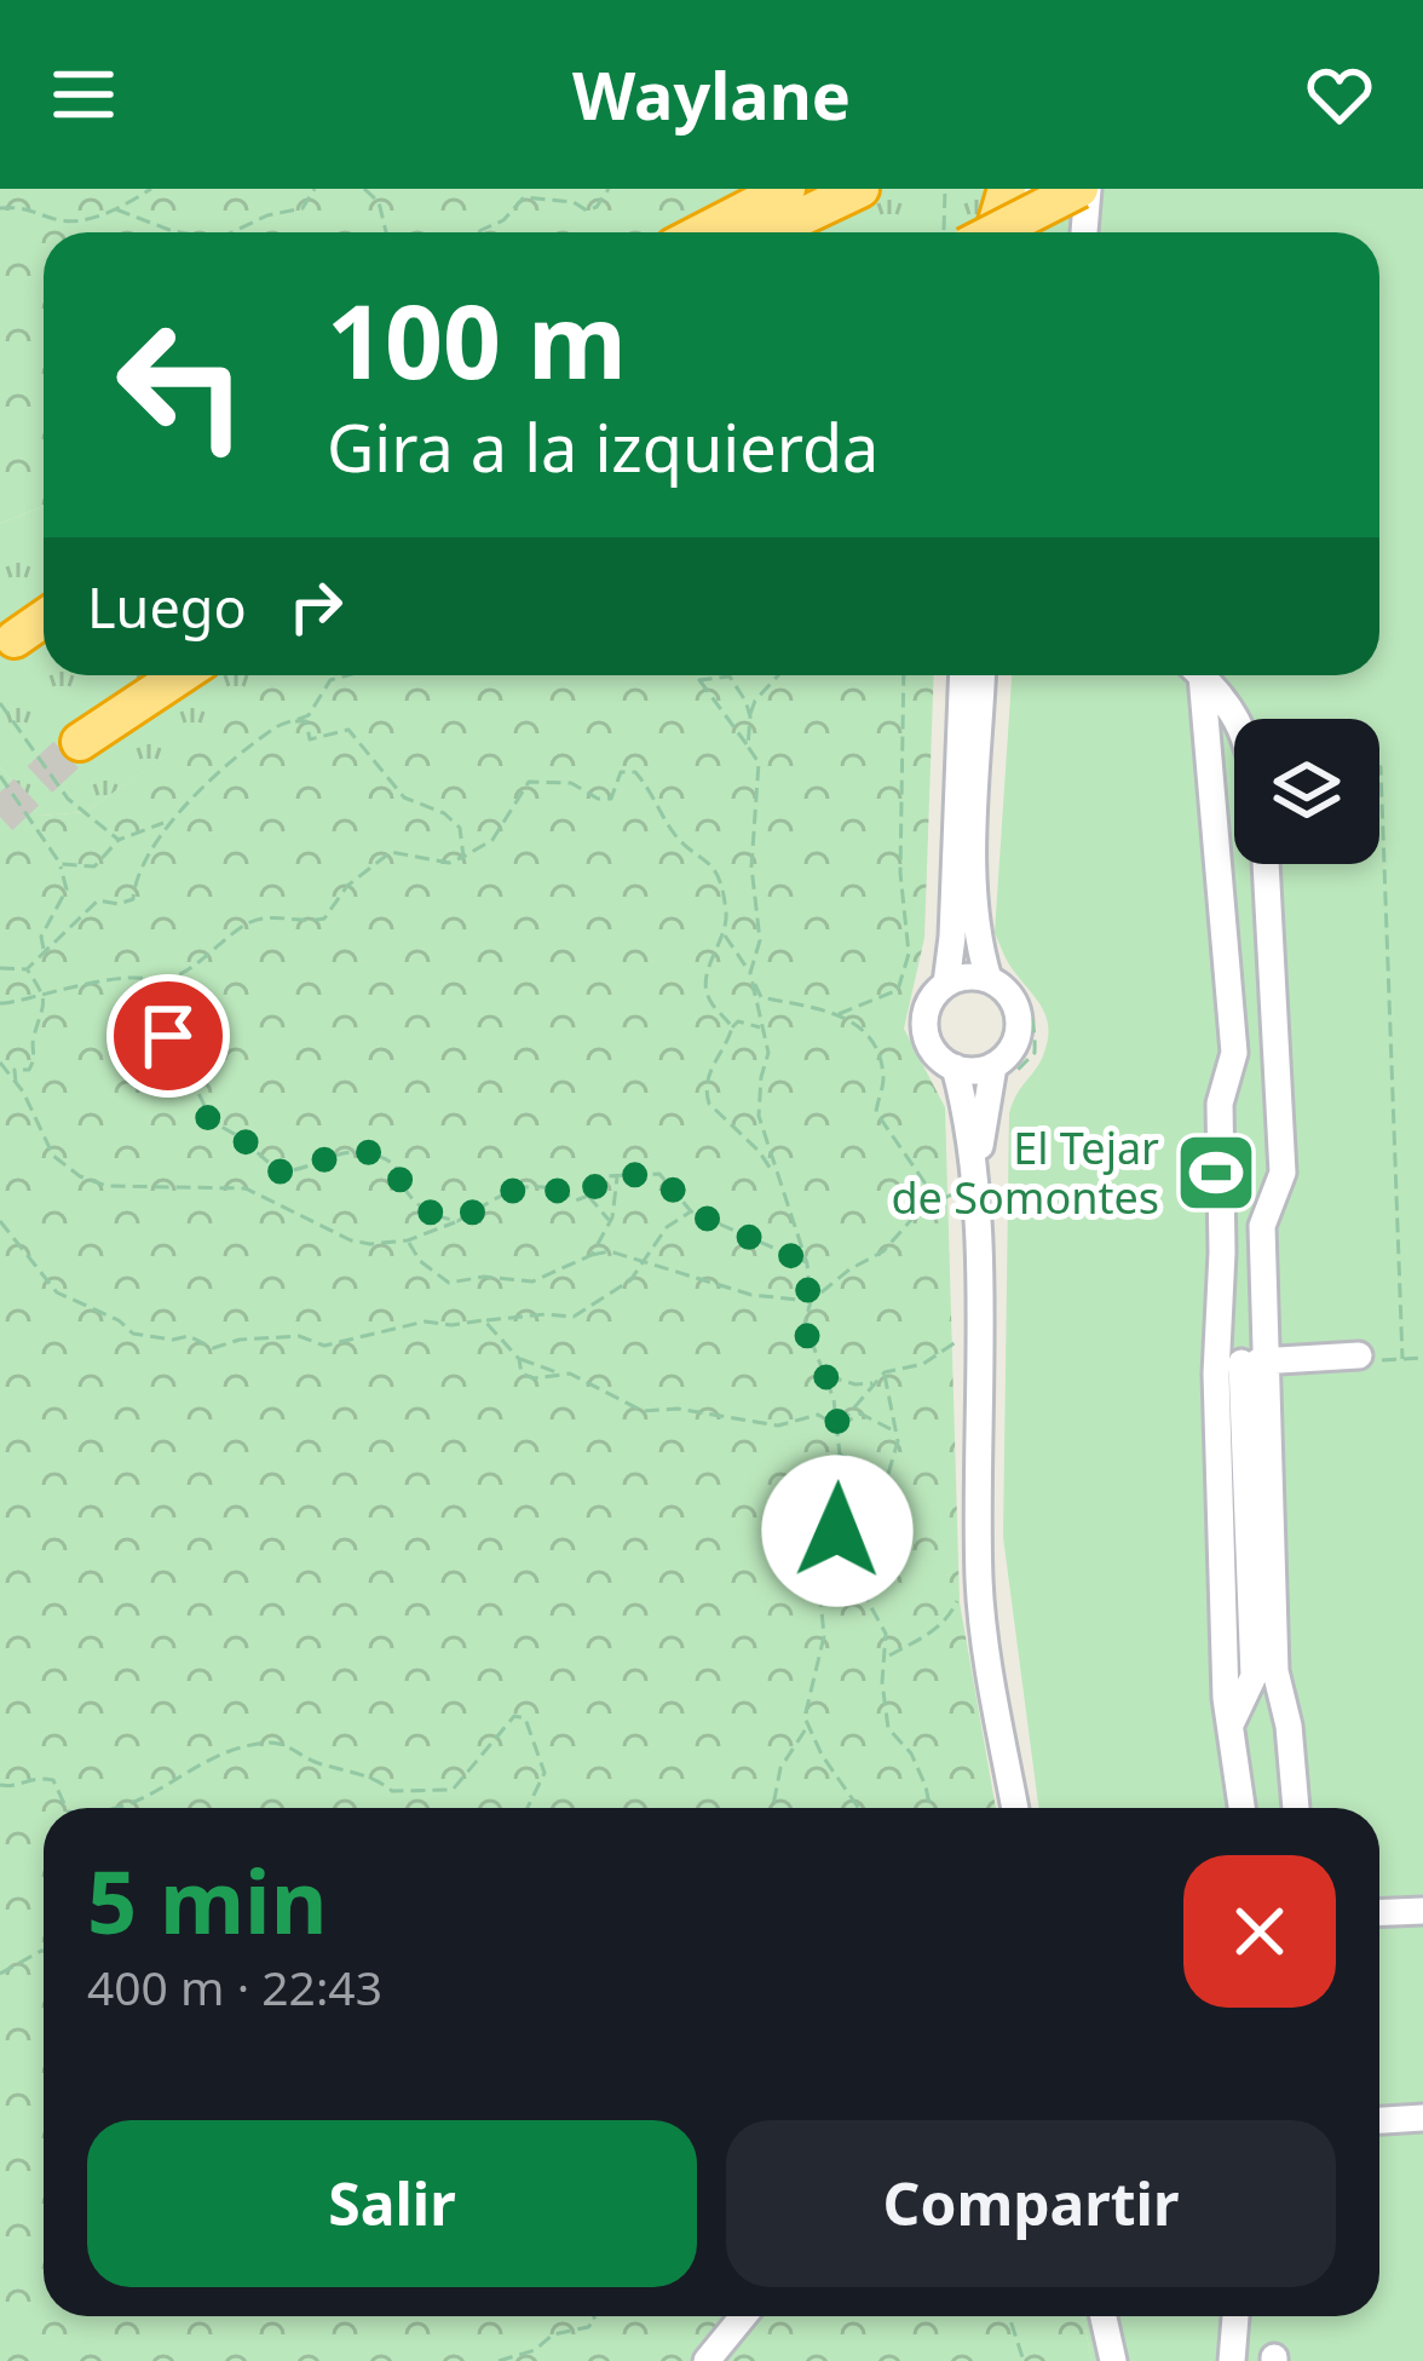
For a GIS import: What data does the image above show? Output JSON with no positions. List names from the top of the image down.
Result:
{
  "places": {
    "sports": ["El Tejar de Somontes"]
  },
  "page": {
    "header": "Waylane",
    "turn": ["100 m", "Gira a la izquierda"],
    "then": "Luego",
    "heading": ["5 min", "400 m · 22:43"],
    "buttons": ["Salir", "Compartir"]
  }
}
